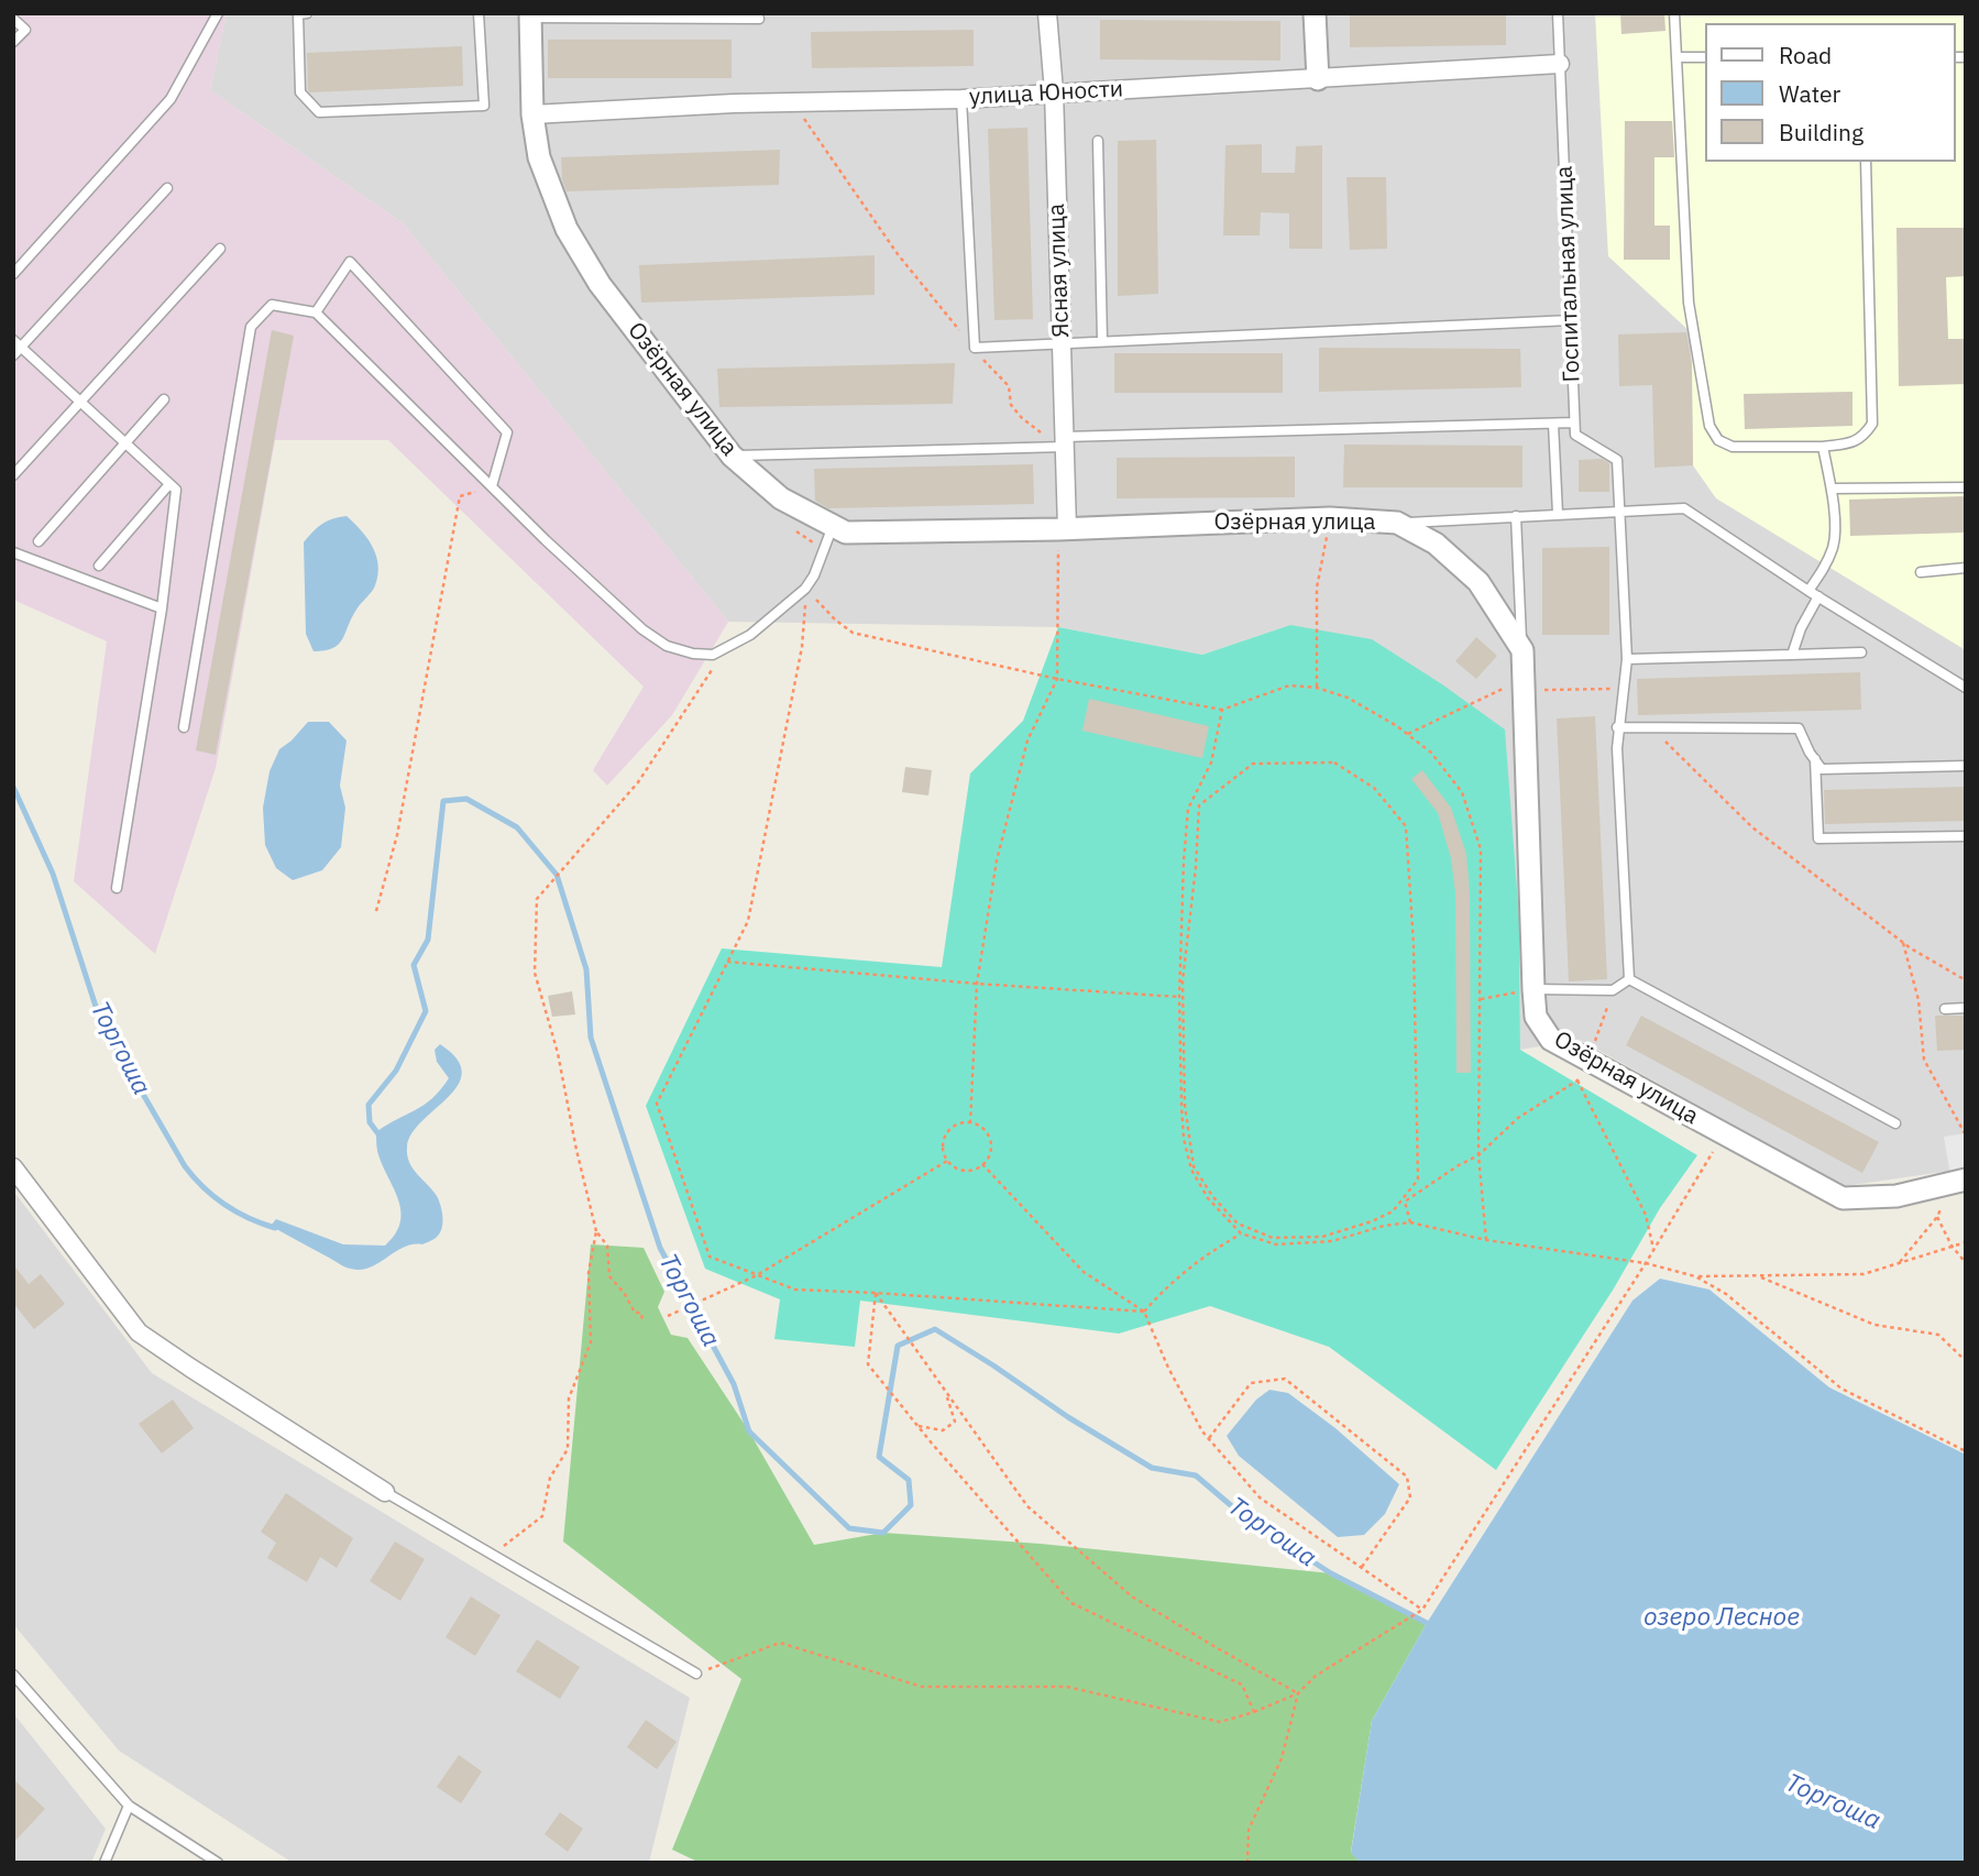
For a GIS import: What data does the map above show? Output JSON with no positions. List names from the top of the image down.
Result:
{
  "streets": {
    "street": ["улица Юности", "Ясная улица", "Озёрная улица"],
    "lane": ["Госпитальная улица"]
  },
  "crossings": [
    ["улица Юности", "Ясная улица"],
    ["улица Юности", "Госпитальная улица"],
    ["улица Юности", "Озёрная улица"],
    ["Ясная улица", "Озёрная улица"]
  ],
  "water": ["Торгоша", "озеро Лесное"],
  "legend": ["Road", "Water", "Building"]
}
